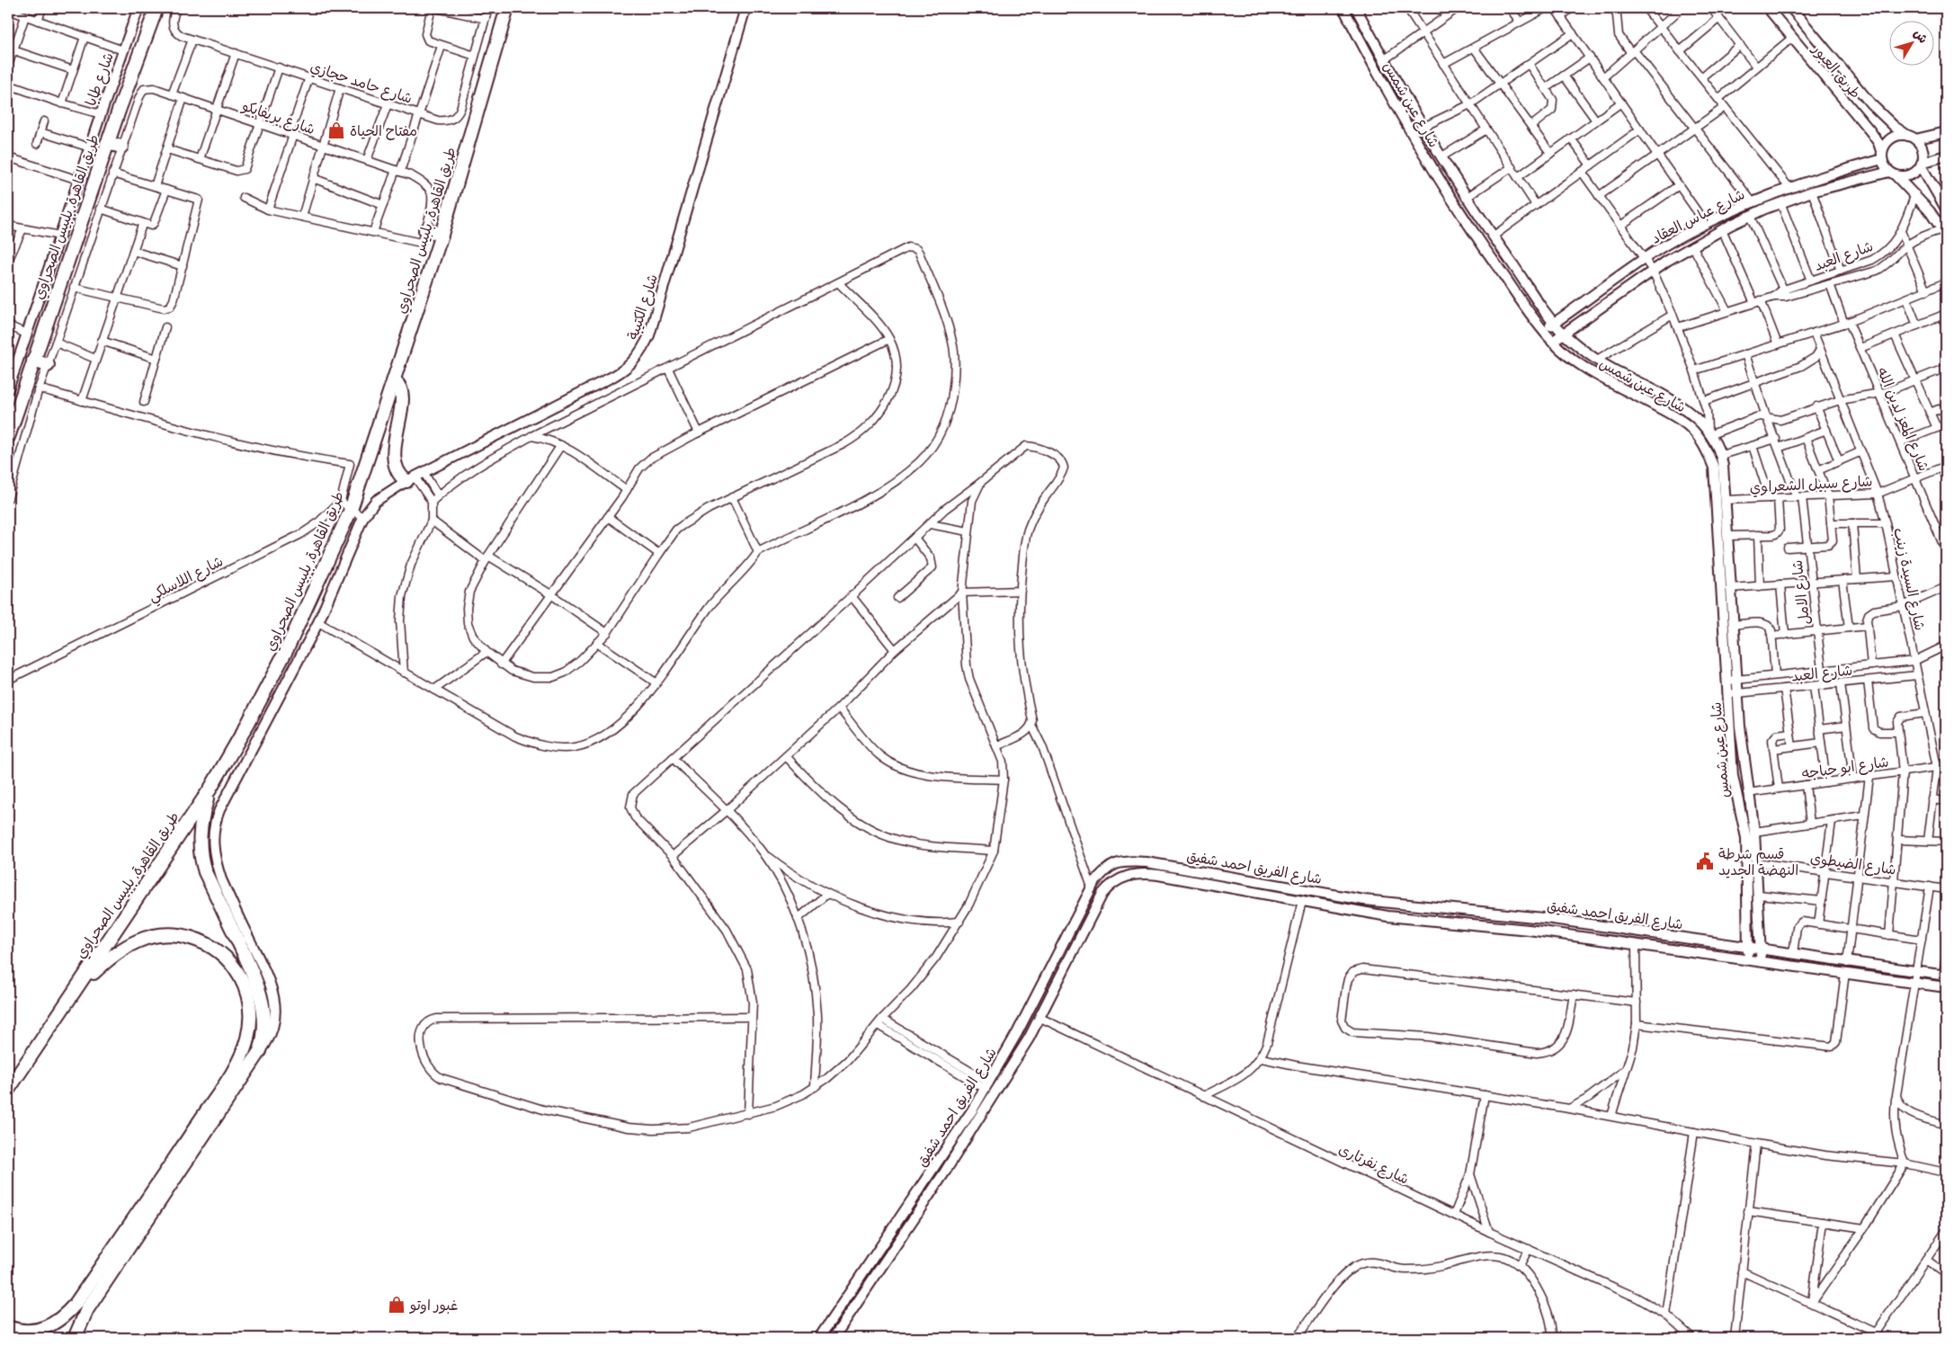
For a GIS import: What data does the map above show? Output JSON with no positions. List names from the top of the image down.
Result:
{
  "streets": {
    "highway": ["طريق القاهرة, بلبيس الصحراوي"],
    "street": [
      "طريق العبور",
      "شارع طابا",
      "شارع حامد حجازي",
      "شارع عين شمس",
      "شارع بريفابكو",
      "شارع عباس العقاد",
      "شارع العبد",
      "شارع الكتيبة",
      "شارع المعز لدين الله",
      "شارع سبيل الشعراوي",
      "شارع اللاسلكي",
      "شارع السيدة زينب",
      "شارع الامل",
      "شارع ابو حباجه",
      "شارع الضيطوي",
      "شارع الفريق احمد شفيق",
      "شارع نفرتارى"
    ]
  },
  "crossings": [
    ["طريق العبور", "شارع عباس العقاد"],
    ["شارع عين شمس", "شارع عباس العقاد"],
    ["شارع عين شمس", "شارع العبد"],
    ["شارع عين شمس", "شارع سبيل الشعراوي"],
    ["شارع عين شمس", "شارع ابو حباجه"],
    ["شارع عين شمس", "شارع الضيطوي"],
    ["شارع عين شمس", "شارع الفريق احمد شفيق"],
    ["شارع العبد", "شارع المعز لدين الله"],
    ["شارع العبد", "شارع السيدة زينب"],
    ["شارع العبد", "شارع الامل"],
    ["شارع المعز لدين الله", "شارع سبيل الشعراوي"],
    ["شارع سبيل الشعراوي", "شارع السيدة زينب"],
    ["شارع سبيل الشعراوي", "شارع الامل"],
    ["شارع السيدة زينب", "شارع ابو حباجه"],
    ["شارع الفريق احمد شفيق", "شارع نفرتارى"]
  ],
  "places": {
    "shop": ["مفتاح الحياة", "غبور اوتو"],
    "public building": ["قسم شرطة النهضة الجديد"]
  },
  "north": "top right"
}
